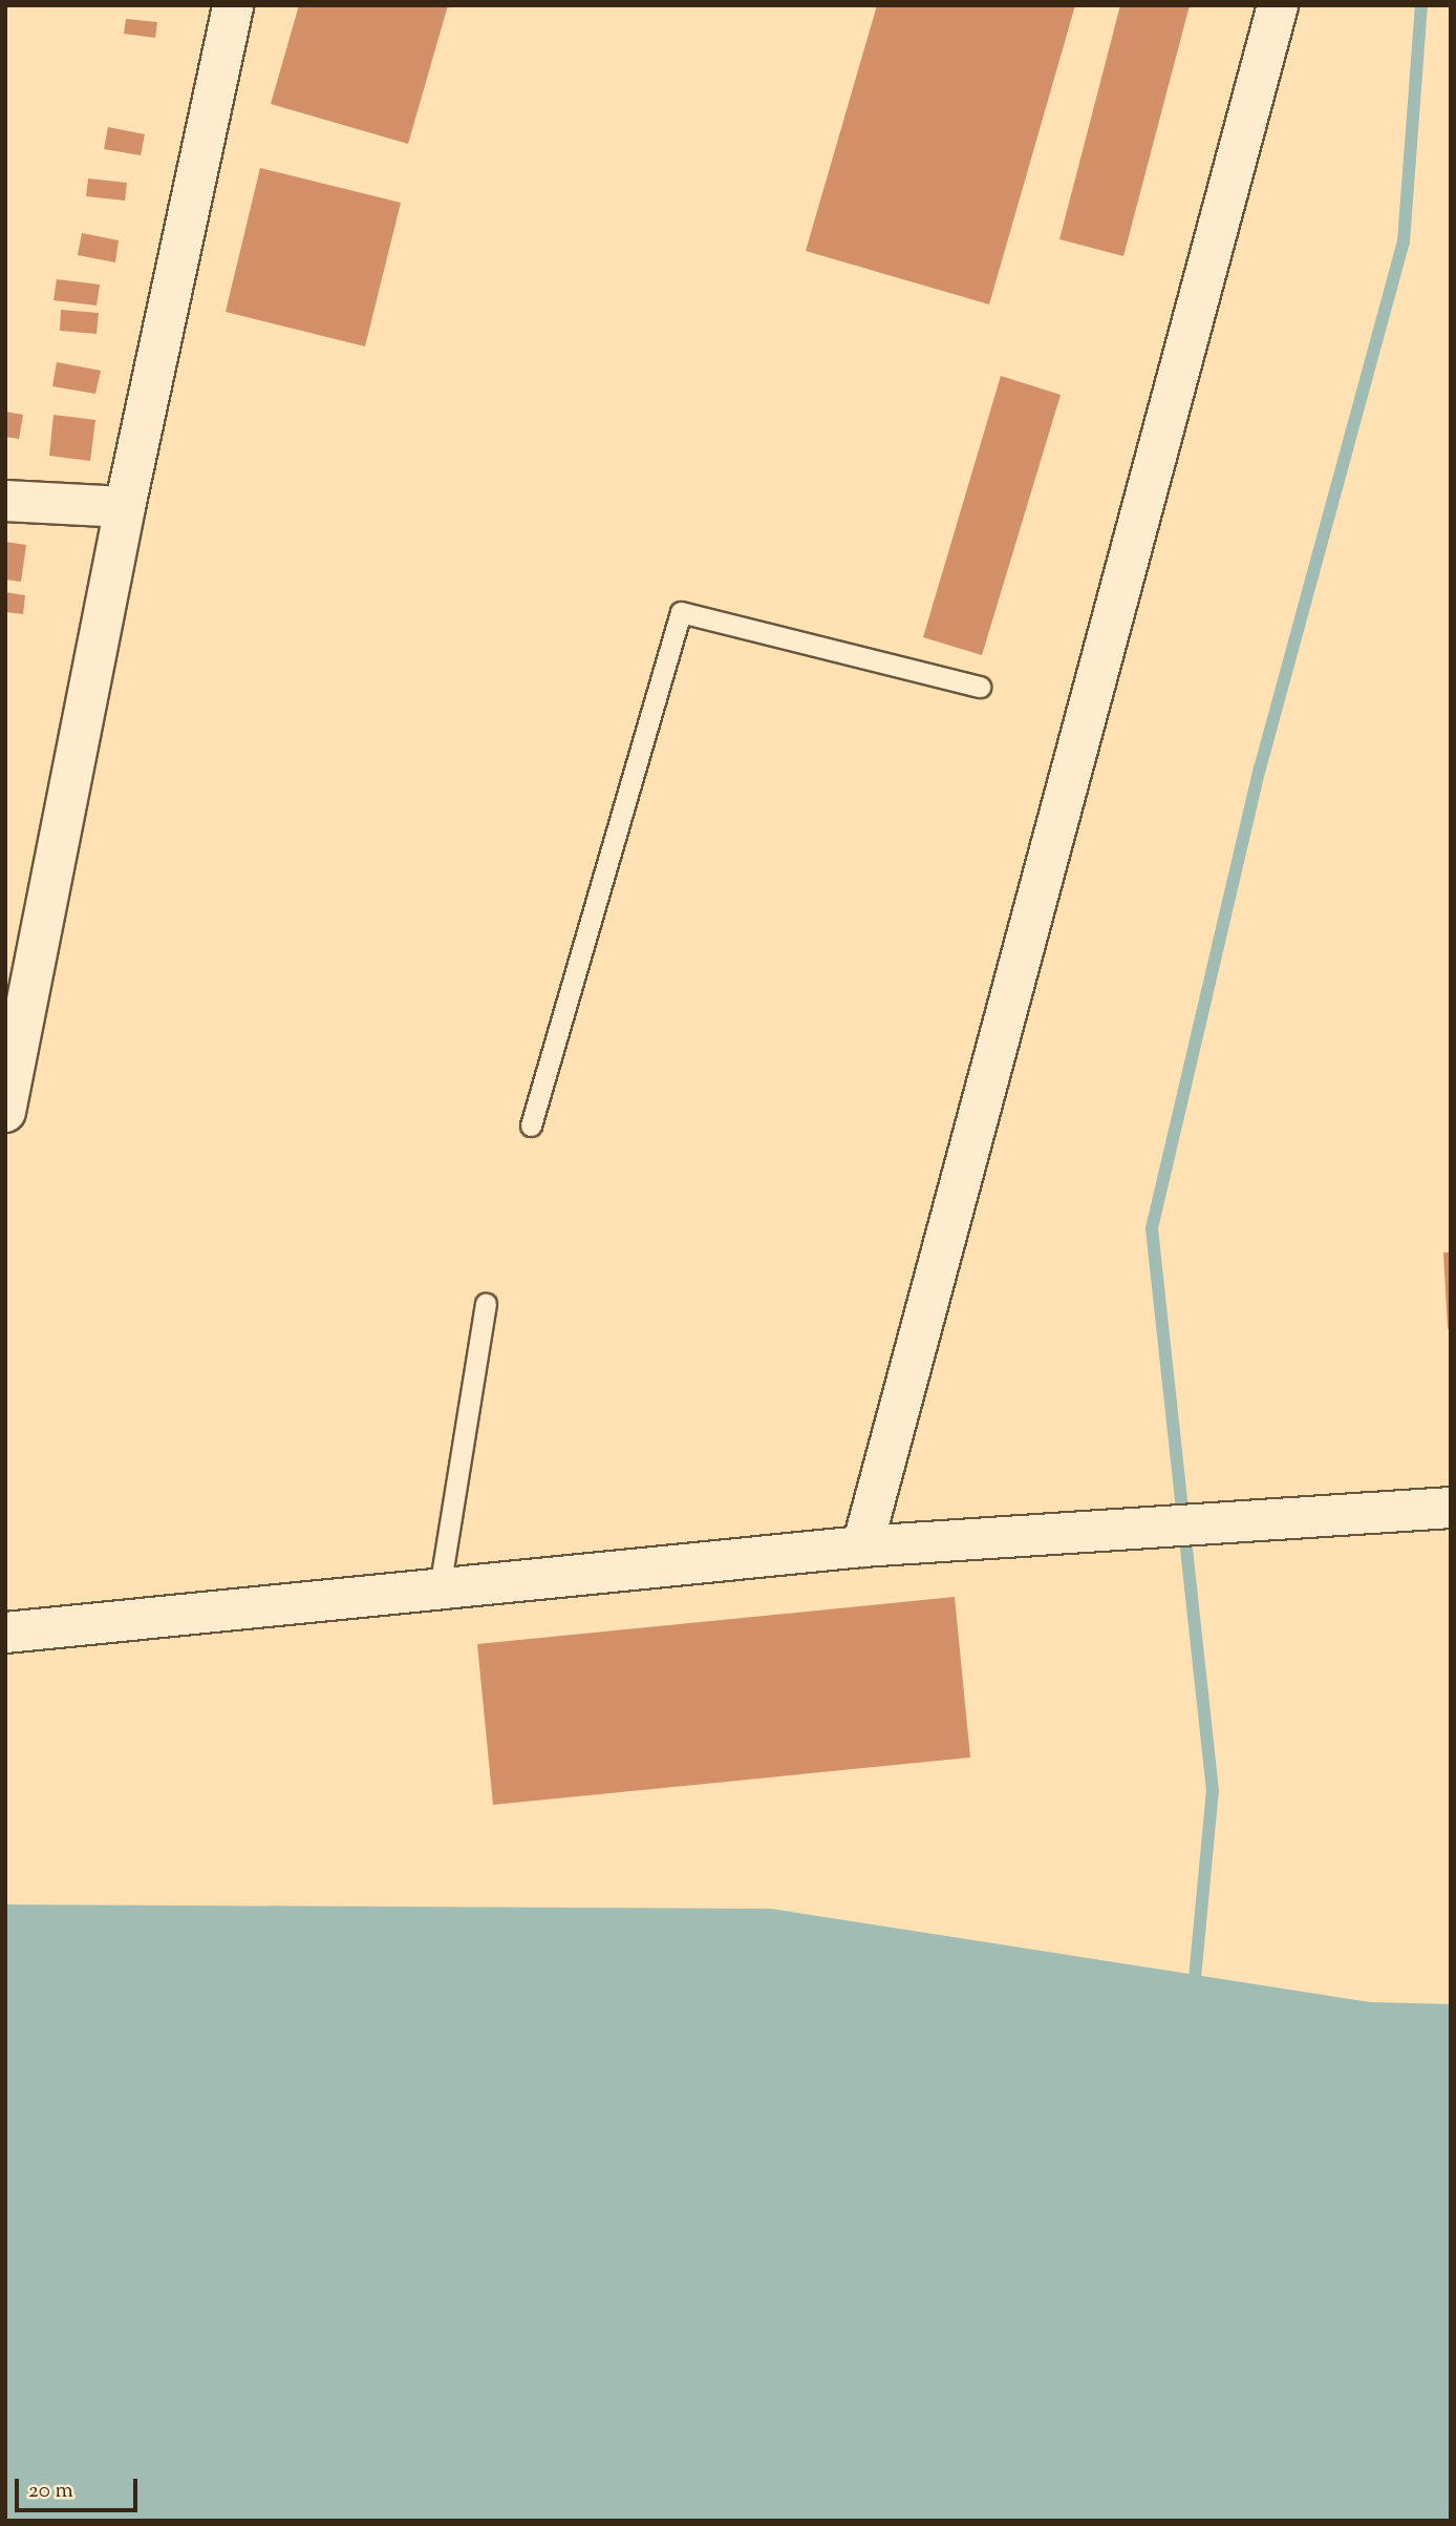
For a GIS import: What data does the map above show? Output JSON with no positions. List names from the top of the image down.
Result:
{
  "scale_bar": "20 m"
}
